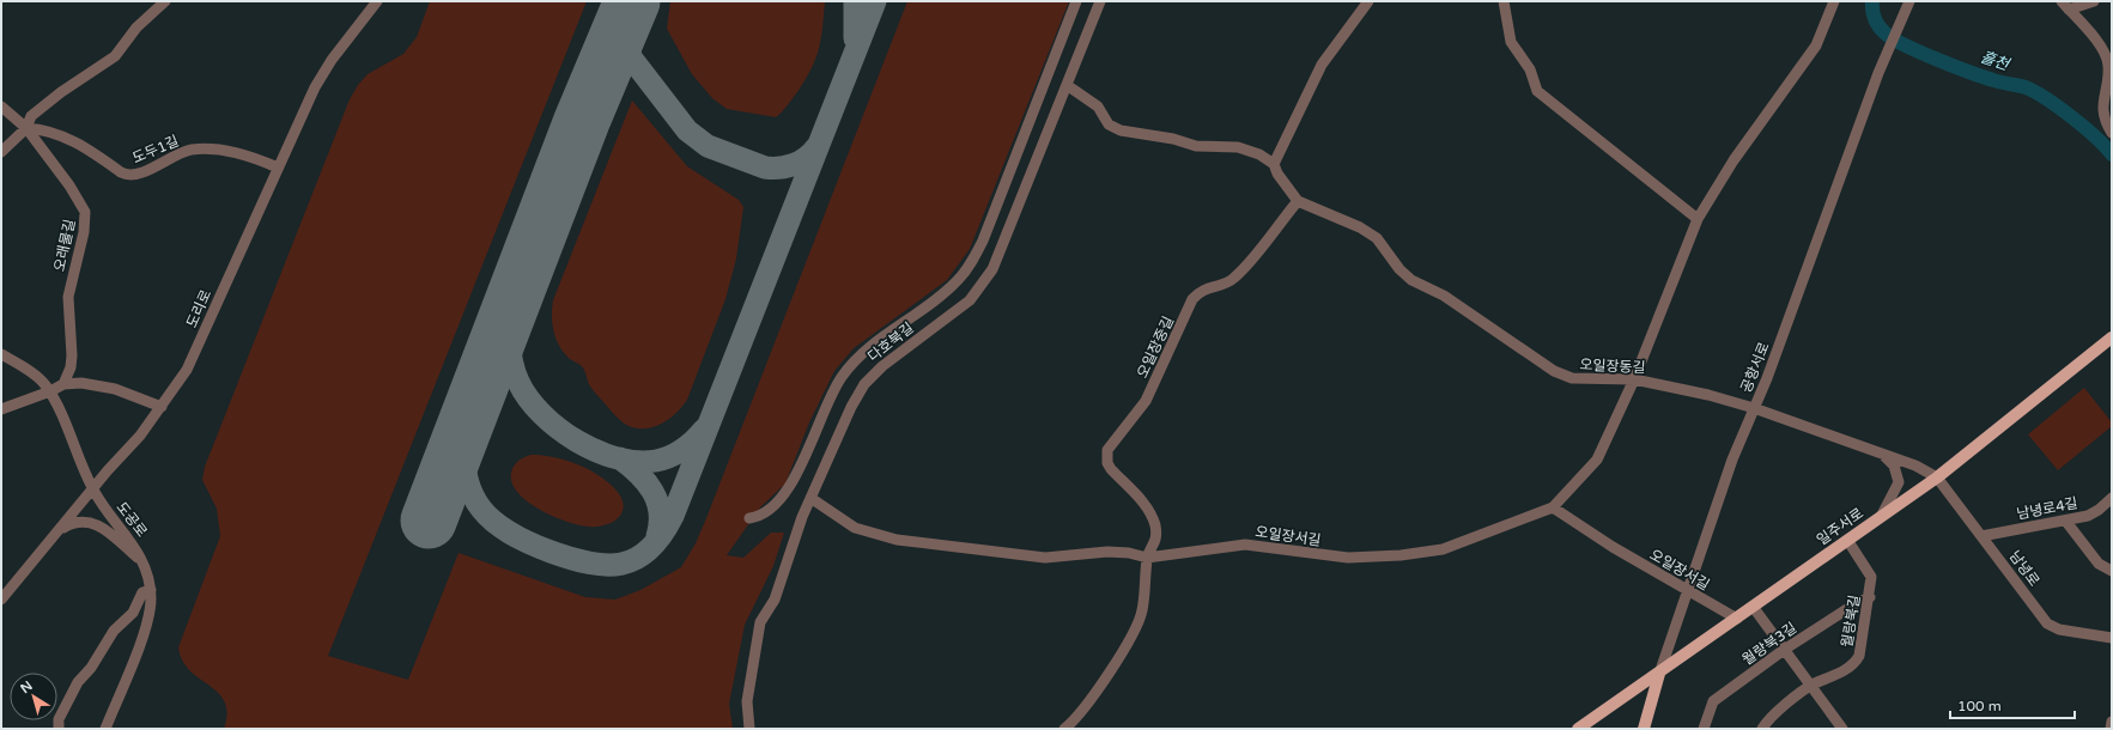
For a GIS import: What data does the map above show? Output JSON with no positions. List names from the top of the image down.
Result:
{
  "streets": {
    "main road": ["일주서로"],
    "street": [
      "도두1길",
      "오래물길",
      "도리로",
      "다호북길",
      "오일장중길",
      "오일장동길",
      "공항서로",
      "남녕로4길",
      "도공로",
      "오일장서길",
      "남녕로",
      "월랑북길",
      "월랑북3길"
    ]
  },
  "crossings": [
    ["도두1길", "오래물길"],
    ["도두1길", "도리로"],
    ["도리로", "도공로"],
    ["다호북길", "오일장서길"],
    ["오일장중길", "오일장동길"],
    ["오일장중길", "오일장서길"],
    ["오일장동길", "공항서로"],
    ["오일장동길", "일주서로"],
    ["오일장동길", "남녕로"],
    ["공항서로", "일주서로"],
    ["공항서로", "오일장서길"],
    ["남녕로4길", "남녕로"],
    ["일주서로", "오일장서길"],
    ["일주서로", "남녕로"],
    ["일주서로", "월랑북길"],
    ["월랑북길", "월랑북3길"]
  ],
  "water": ["흘천"],
  "scale_bar": "100 m",
  "north": "top left"
}
